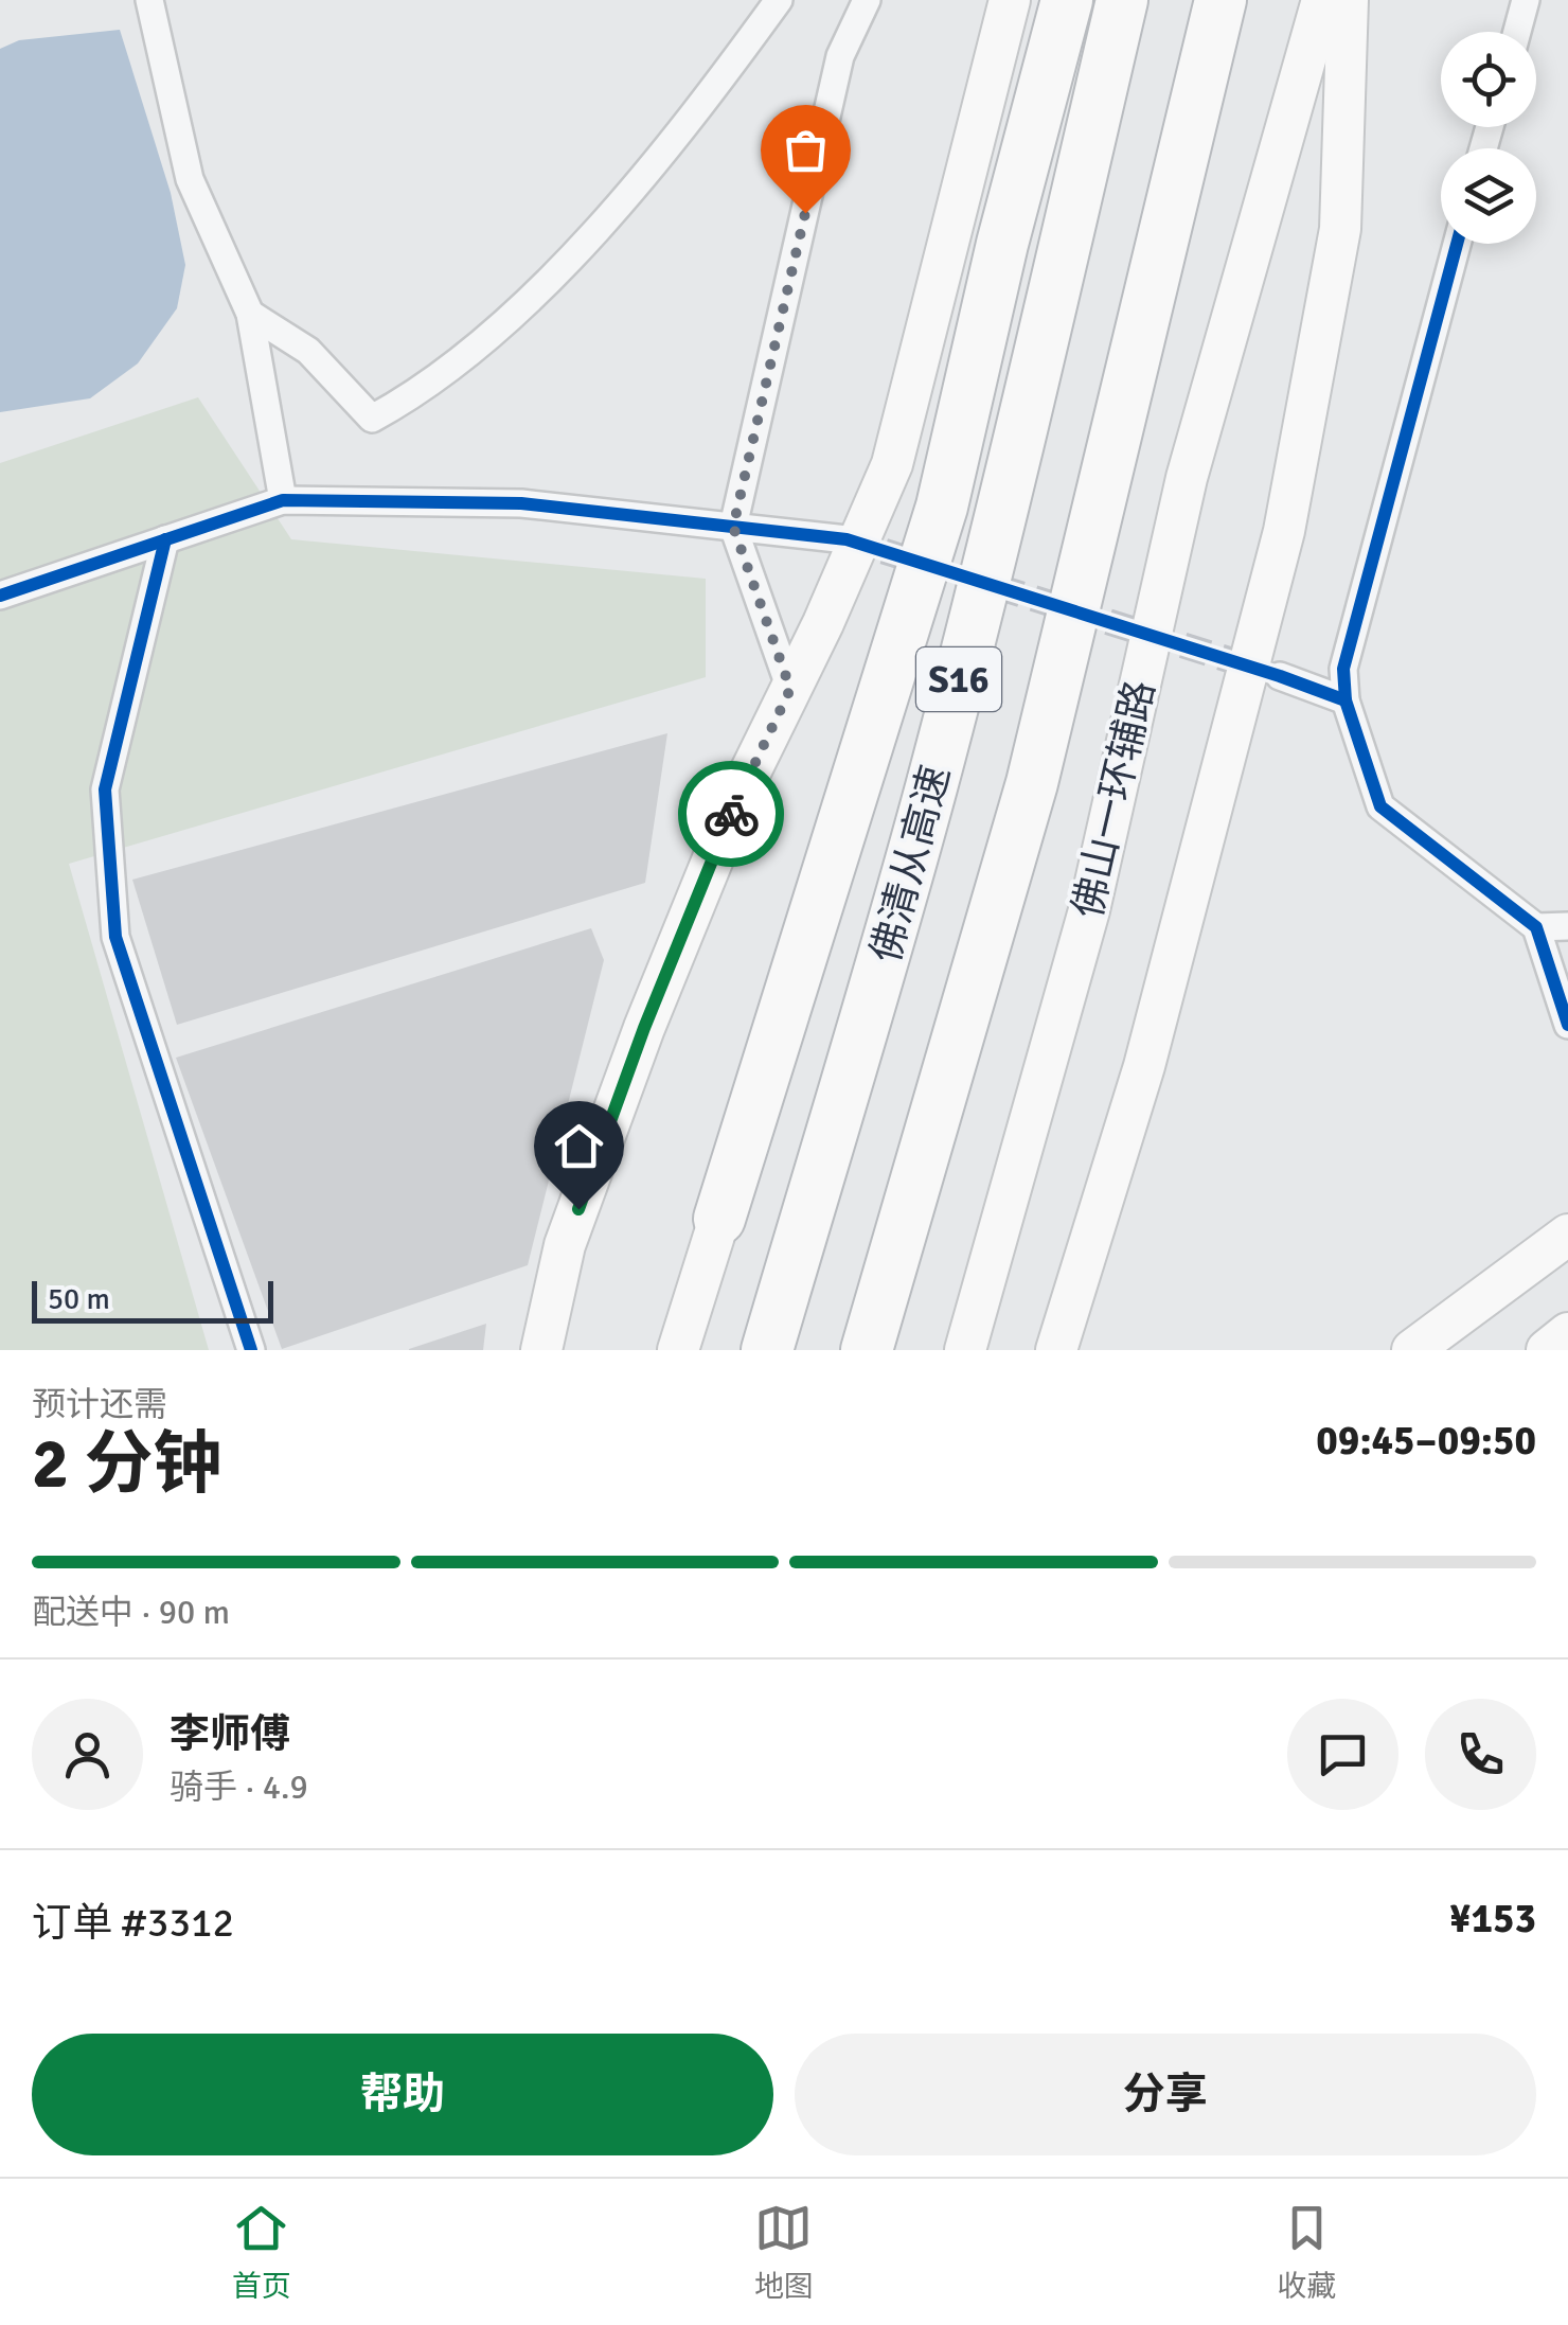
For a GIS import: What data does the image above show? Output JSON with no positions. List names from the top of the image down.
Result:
{
  "streets": {
    "highway": ["S16", "佛清从高速"],
    "main road": ["佛山一环辅路"]
  },
  "scale_bar": "50 m",
  "page": {
    "scale": "50 m",
    "heading": ["2 分钟", "预计还需", "09:45–09:50"],
    "panel": [
      "李师傅",
      "骑手 · 4.9",
      "订单 #3312",
      "¥153"
    ],
    "bar": "配送中 · 90 m",
    "buttons": ["帮助", "分享"],
    "tabs": ["首页", "地图", "收藏"]
  }
}
